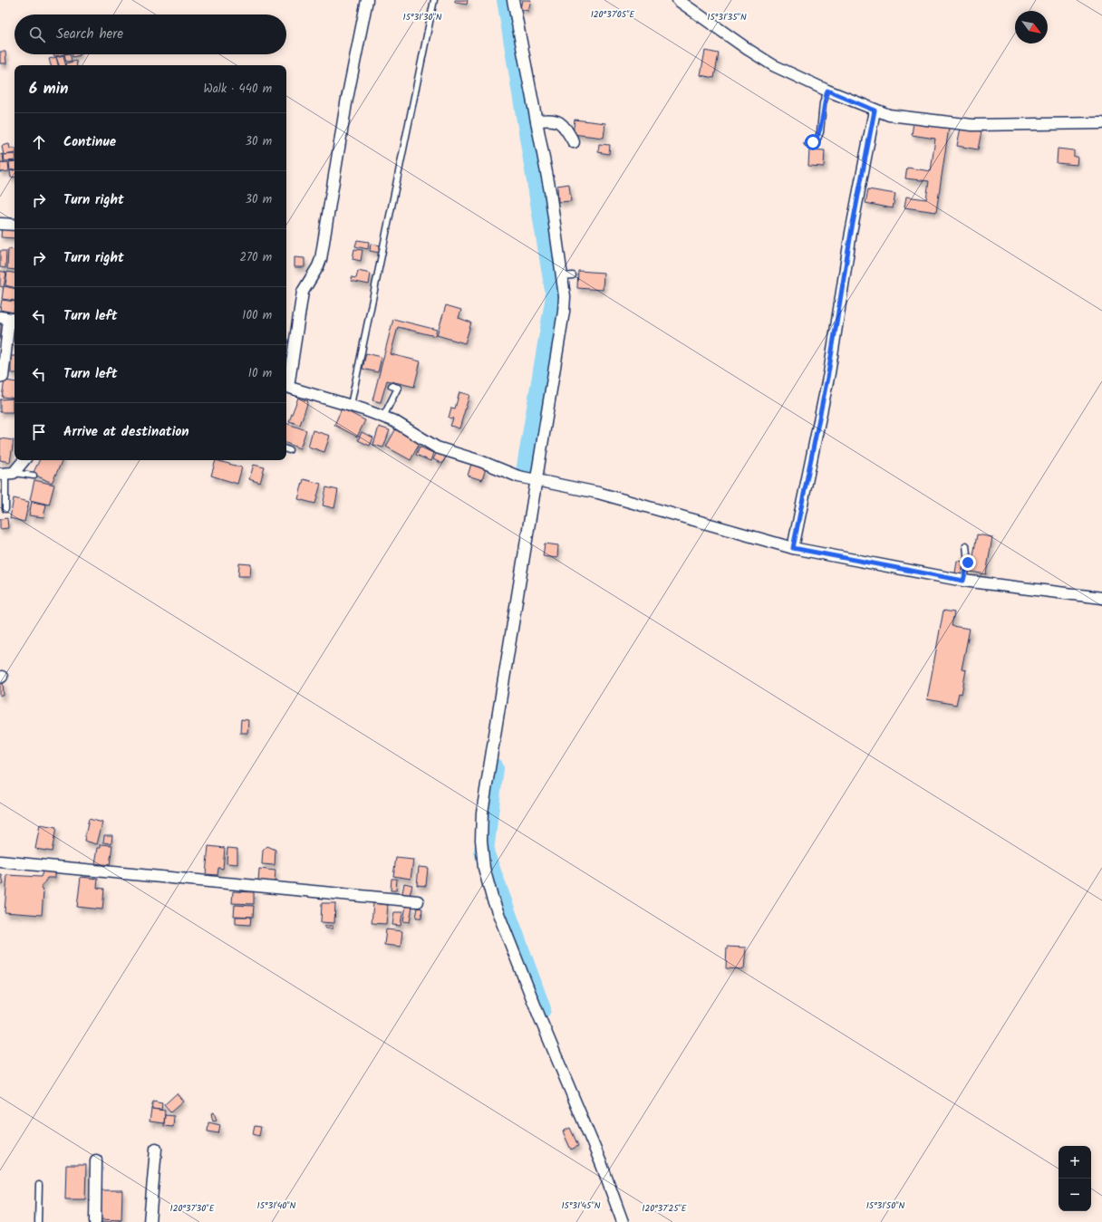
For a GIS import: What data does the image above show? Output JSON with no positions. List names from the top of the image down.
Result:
{
  "north": "bottom right",
  "page": {
    "search": "Search here",
    "heading": ["6 min", "Walk · 440 m"],
    "list": [
      ["Continue", "30 m"],
      ["Turn right", "30 m"],
      ["Turn right", "270 m"],
      ["Turn left", "100 m"],
      ["Turn left", "10 m"],
      "Arrive at destination"
    ],
    "map_buttons": ["+", "−"]
  },
  "coordinates": [
    "120°37'05\"E",
    "15°31'30\"N",
    "15°31'35\"N",
    "15°31'40\"N",
    "15°31'45\"N",
    "15°31'50\"N",
    "120°37'30\"E",
    "120°37'25\"E"
  ]
}
